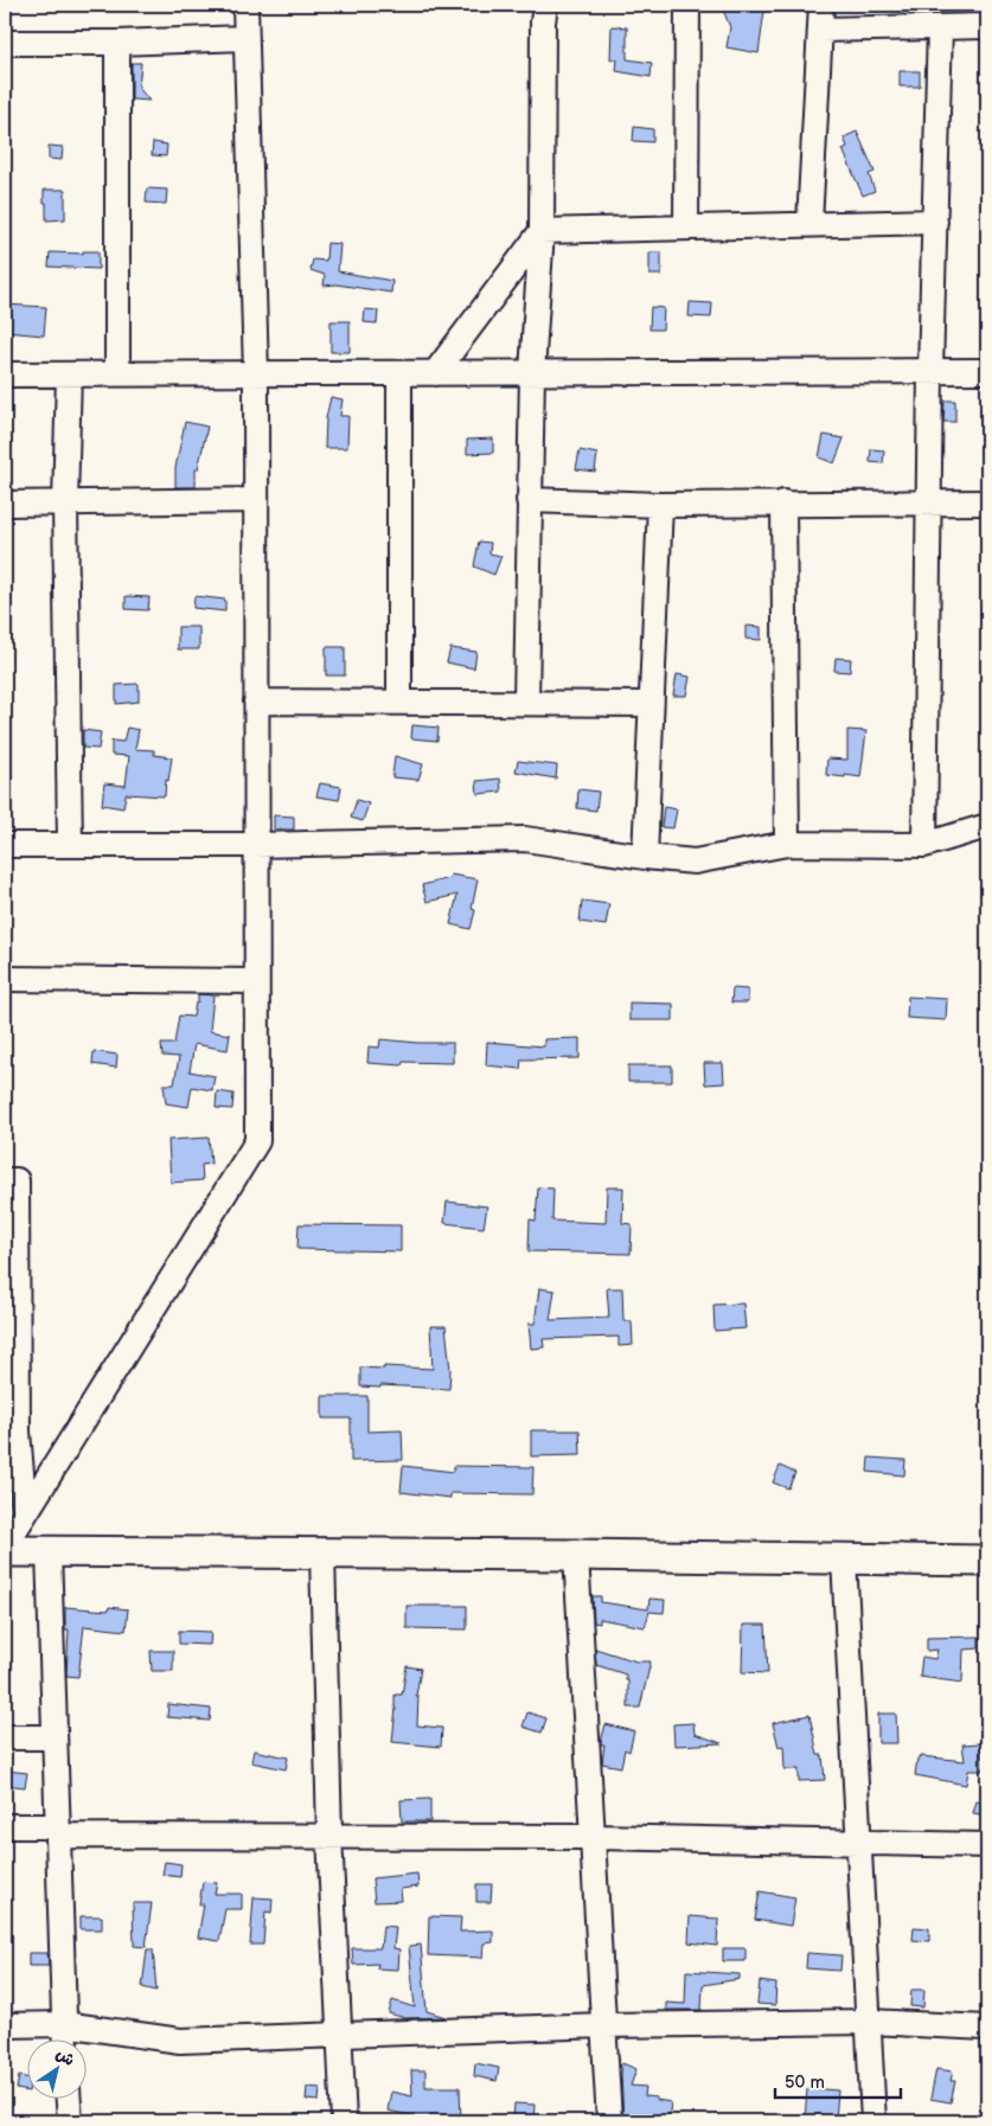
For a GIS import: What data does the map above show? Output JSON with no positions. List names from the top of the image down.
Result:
{
  "scale_bar": "50 m",
  "north": "top right"
}
